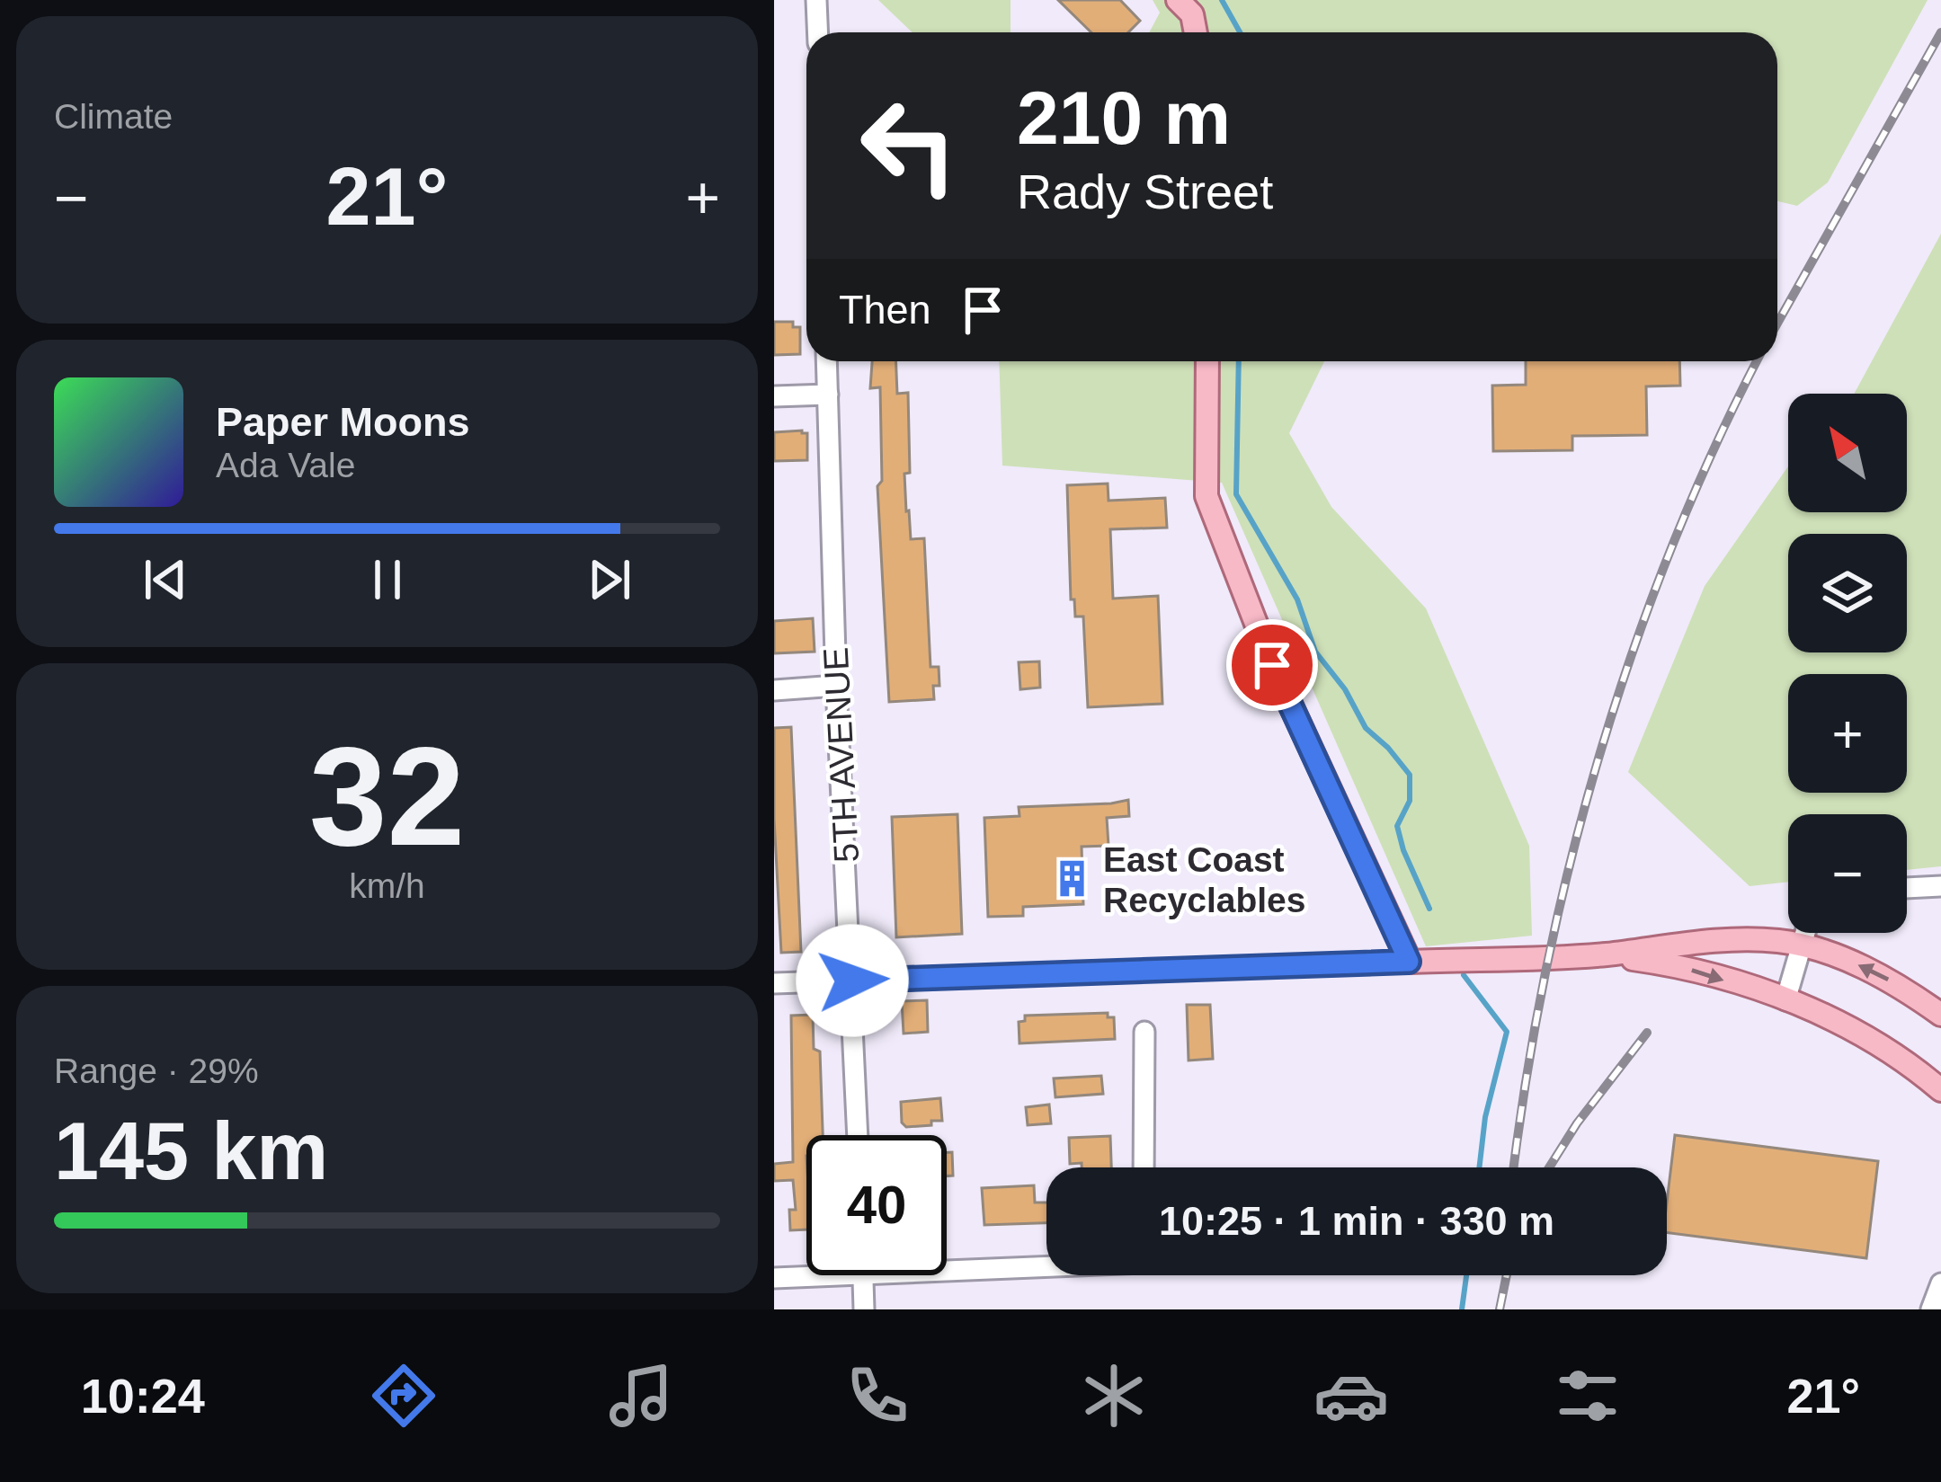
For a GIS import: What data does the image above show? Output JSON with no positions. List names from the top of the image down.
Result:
{
  "streets": {
    "street": ["5TH AVENUE"]
  },
  "places": {
    "building": ["East Coast Recyclables"]
  },
  "north": "top left",
  "page": {
    "tile": [
      "Climate",
      ["32", "km/h"],
      ["Range · 29%", "145 km"]
    ],
    "turn": ["210 m", "Rady Street"],
    "heat": ["−", "21°", "+"],
    "then": "Then",
    "song": ["Paper Moons", "Ada Vale"],
    "map_buttons": ["+", "−"],
    "limit": "40",
    "trip": "10:25 · 1 min · 330 m",
    "tabs": ["10:24", "21°"]
  }
}
